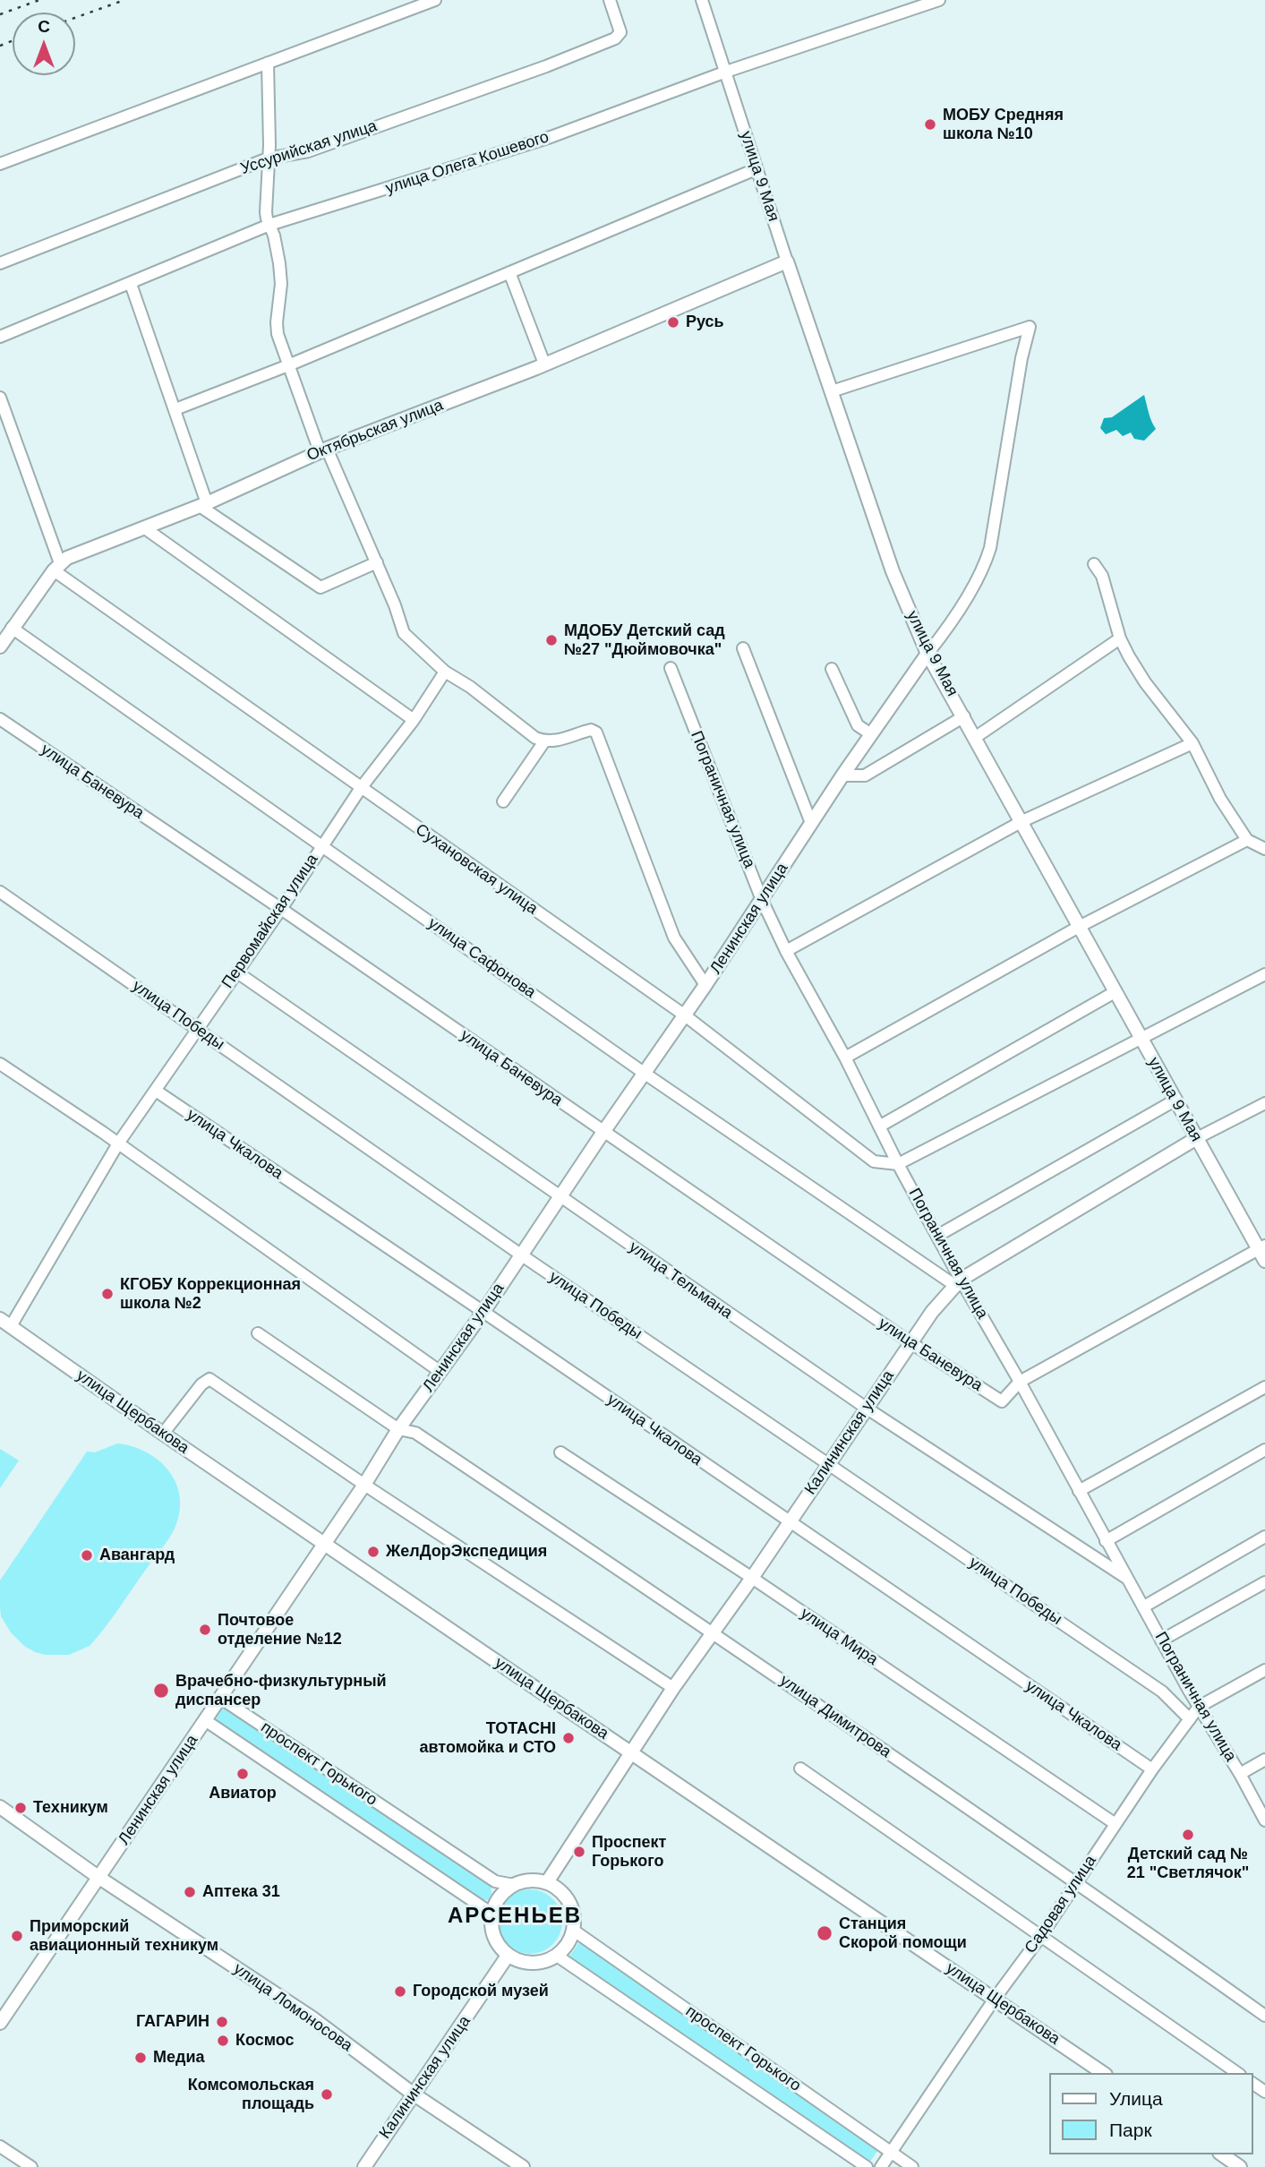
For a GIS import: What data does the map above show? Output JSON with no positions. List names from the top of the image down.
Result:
{
  "streets": {
    "main road": [
      "улица 9 Мая",
      "Октябрьская улица",
      "Ленинская улица",
      "улица Щербакова",
      "Калининская улица",
      "проспект Горького",
      "улица Ломоносова"
    ],
    "street": [
      "Уссурийская улица",
      "улица Олега Кошевого",
      "улица Баневура",
      "Пограничная улица",
      "Сухановская улица",
      "Первомайская улица",
      "улица Сафонова",
      "улица Победы",
      "улица Чкалова",
      "улица Тельмана",
      "улица Мира",
      "улица Димитрова",
      "Садовая улица"
    ]
  },
  "crossings": [
    ["улица Олега Кошевого", "улица 9 Мая"],
    ["улица 9 Мая", "Октябрьская улица"],
    ["улица 9 Мая", "Ленинская улица"],
    ["улица 9 Мая", "Калининская улица"],
    ["Октябрьская улица", "Сухановская улица"],
    ["Октябрьская улица", "улица Сафонова"],
    ["улица Баневура", "Пограничная улица"],
    ["улица Баневура", "Ленинская улица"],
    ["улица Баневура", "Первомайская улица"],
    ["улица Баневура", "Калининская улица"],
    ["Пограничная улица", "Сухановская улица"],
    ["Пограничная улица", "Ленинская улица"],
    ["Пограничная улица", "улица Сафонова"],
    ["Пограничная улица", "улица Тельмана"],
    ["Пограничная улица", "Калининская улица"],
    ["Пограничная улица", "Садовая улица"],
    ["Сухановская улица", "Ленинская улица"],
    ["Сухановская улица", "Первомайская улица"],
    ["Ленинская улица", "улица Сафонова"],
    ["Ленинская улица", "улица Победы"],
    ["Ленинская улица", "улица Чкалова"],
    ["Ленинская улица", "улица Тельмана"],
    ["Ленинская улица", "улица Щербакова"],
    ["Ленинская улица", "улица Димитрова"],
    ["Ленинская улица", "проспект Горького"],
    ["Ленинская улица", "улица Ломоносова"],
    ["Первомайская улица", "улица Сафонова"],
    ["Первомайская улица", "улица Победы"],
    ["Первомайская улица", "улица Чкалова"],
    ["Первомайская улица", "улица Тельмана"],
    ["Первомайская улица", "улица Щербакова"],
    ["улица Сафонова", "Калининская улица"],
    ["улица Победы", "Калининская улица"],
    ["улица Победы", "Садовая улица"],
    ["улица Чкалова", "Калининская улица"],
    ["улица Чкалова", "Садовая улица"],
    ["улица Тельмана", "Калининская улица"],
    ["улица Щербакова", "Калининская улица"],
    ["улица Щербакова", "Садовая улица"],
    ["Калининская улица", "улица Мира"],
    ["Калининская улица", "улица Димитрова"],
    ["Калининская улица", "проспект Горького"],
    ["Калининская улица", "улица Ломоносова"],
    ["улица Мира", "Садовая улица"],
    ["улица Димитрова", "Садовая улица"],
    ["проспект Горького", "Садовая улица"]
  ],
  "districts": ["АРСЕНЬЕВ"],
  "places": [
    "МОБУ Средняя школа №10",
    "Русь",
    "МДОБУ Детский сад №27 \"Дюймовочка\"",
    "КГОБУ Коррекционная школа №2",
    "ЖелДорЭкспедиция",
    "Авангард",
    "Почтовое отделение №12",
    "Врачебно-физкультурный диспансер",
    "TOTACHI автомойка и СТО",
    "Авиатор",
    "Техникум",
    "Детский сад № 21 \"Светлячок\"",
    "Проспект Горького",
    "Аптека 31",
    "Станция Скорой помощи",
    "Приморский авиационный техникум",
    "Городской музей",
    "ГАГАРИН",
    "Космос",
    "Медиа",
    "Комсомольская площадь"
  ],
  "legend": ["Улица", "Парк"],
  "north": "top"
}
